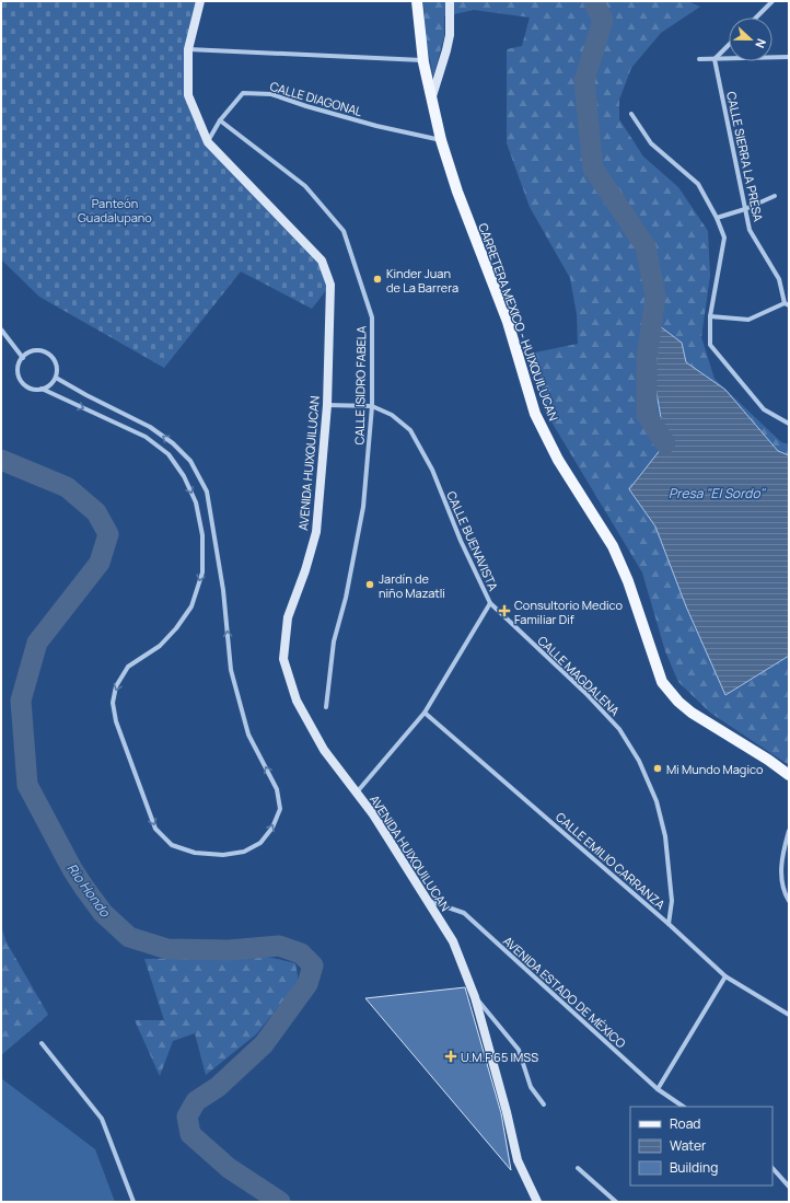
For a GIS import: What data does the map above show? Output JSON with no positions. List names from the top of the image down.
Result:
{
  "streets": {
    "main road": ["CARRETERA MEXICO - HUIXQUILUCAN"],
    "street": [
      "CALLE DIAGONAL",
      "CALLE SIERRA LA PRESA",
      "CALLE ISIDRO FABELA",
      "AVENIDA HUIXQUILUCAN",
      "CALLE BUENAVISTA",
      "CALLE MAGDALENA",
      "CALLE EMILIO CARRANZA",
      "AVENIDA ESTADO DE MÉXICO"
    ]
  },
  "crossings": [
    ["CALLE DIAGONAL", "CARRETERA MEXICO - HUIXQUILUCAN"],
    ["CALLE DIAGONAL", "CALLE ISIDRO FABELA"],
    ["CALLE DIAGONAL", "AVENIDA HUIXQUILUCAN"],
    ["CALLE ISIDRO FABELA", "CALLE BUENAVISTA"],
    ["AVENIDA HUIXQUILUCAN", "CALLE BUENAVISTA"],
    ["AVENIDA HUIXQUILUCAN", "AVENIDA ESTADO DE MÉXICO"],
    ["CALLE BUENAVISTA", "CALLE MAGDALENA"],
    ["CALLE BUENAVISTA", "CALLE EMILIO CARRANZA"],
    ["CALLE MAGDALENA", "CALLE EMILIO CARRANZA"]
  ],
  "water": ["Presa \"El Sordo\"", "Rio Hondo"],
  "parks": ["Panteón Guadalupano"],
  "places": {
    "other": ["Kinder Juan de La Barrera", "Jardín de niño Mazatli", "Mi Mundo Magico"],
    "health": ["Consultorio Medico Familiar Dif", "U.M.F 65 IMSS"]
  },
  "legend": ["Road", "Water", "Building"],
  "north": "right"
}
